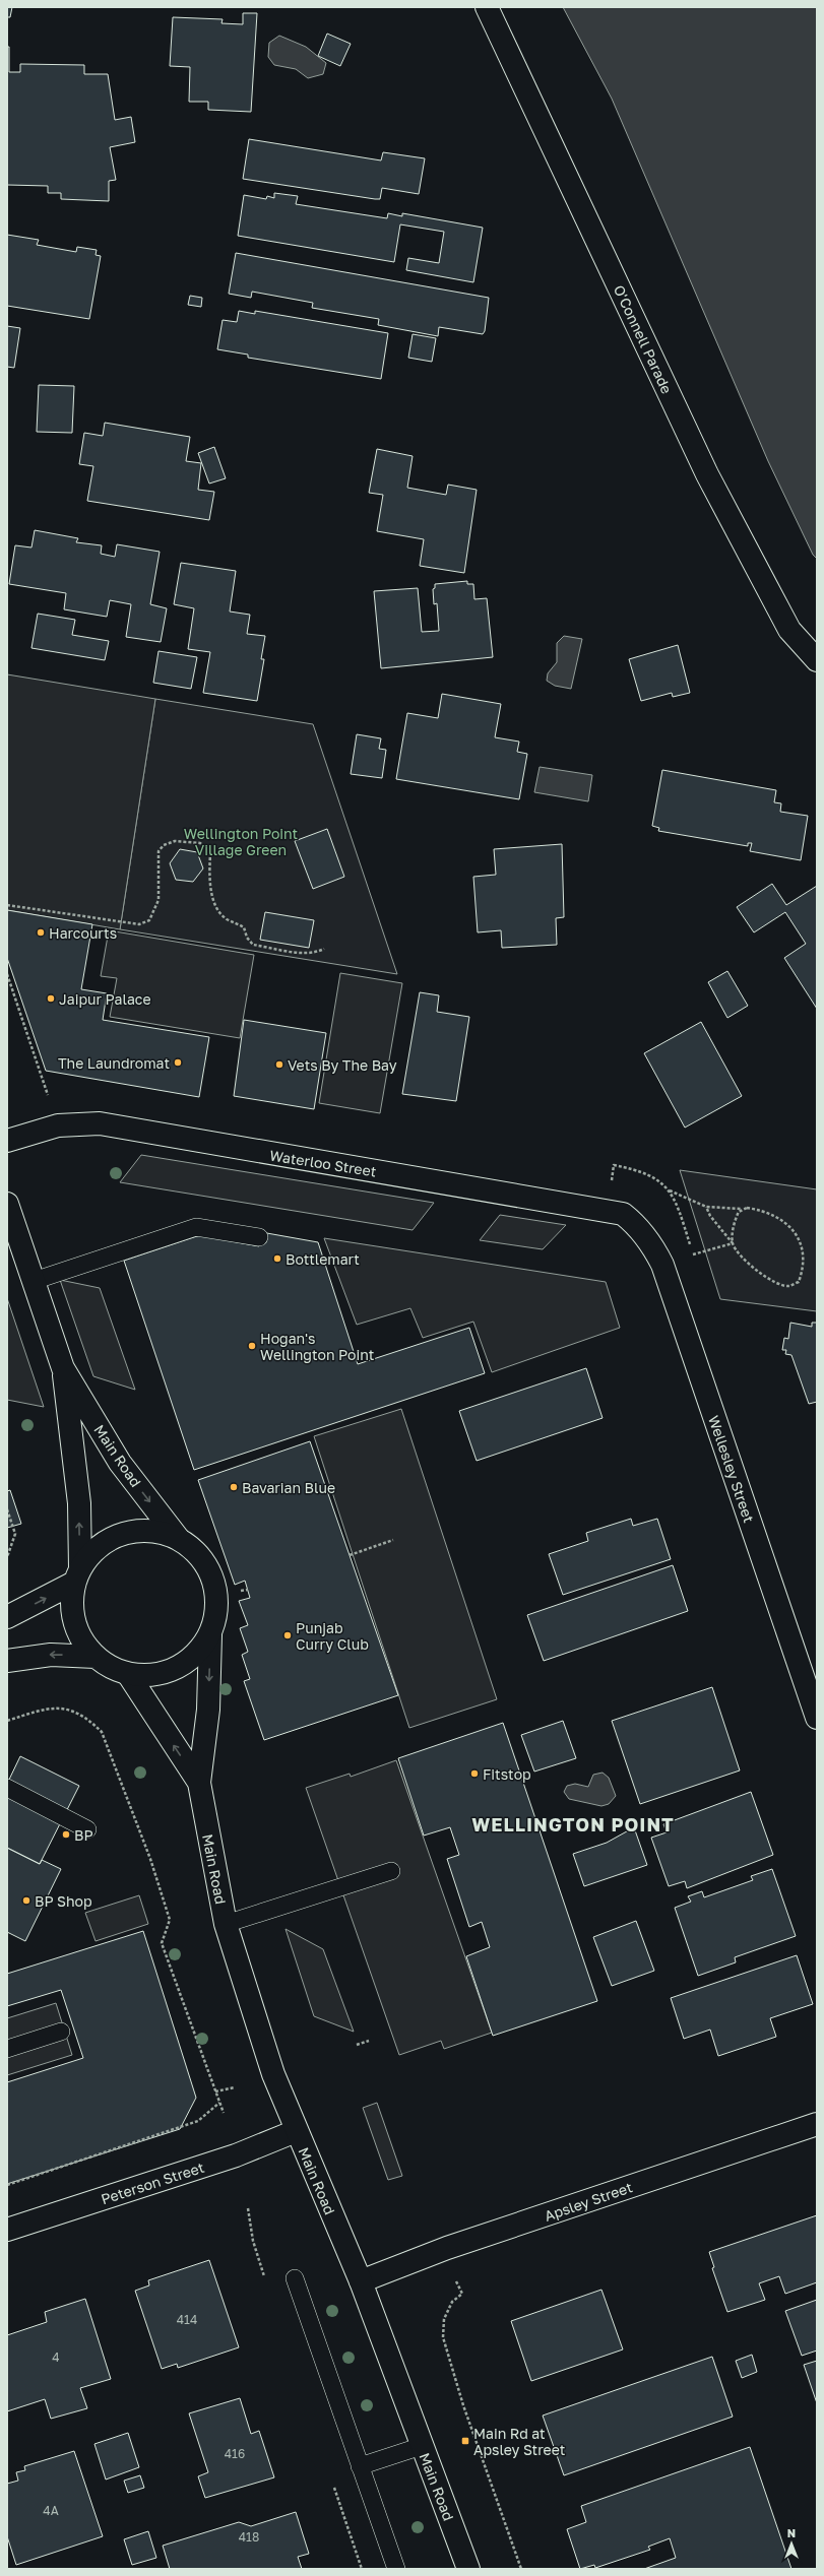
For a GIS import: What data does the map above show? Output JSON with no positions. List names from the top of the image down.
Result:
{
  "streets": {
    "street": [
      "O'Connell Parade",
      "Waterloo Street",
      "Main Road",
      "Wellesley Street",
      "Peterson Street",
      "Apsley Street"
    ]
  },
  "crossings": [
    ["Waterloo Street", "Wellesley Street"],
    ["Main Road", "Peterson Street"],
    ["Main Road", "Apsley Street"]
  ],
  "districts": ["WELLINGTON POINT"],
  "parks": ["Wellington Point Village Green"],
  "places": {
    "other": [
      "Harcourts",
      "Jaipur Palace",
      "The Laundromat",
      "Vets By The Bay",
      "Bottlemart",
      "Hogan's Wellington Point",
      "Bavarian Blue",
      "Punjab Curry Club",
      "Fitstop",
      "BP",
      "BP Shop"
    ],
    "transit": ["Main Rd at Apsley Street"]
  },
  "house_numbers": [
    "414",
    "4",
    "416",
    "4A",
    "418"
  ],
  "north": "top"
}
